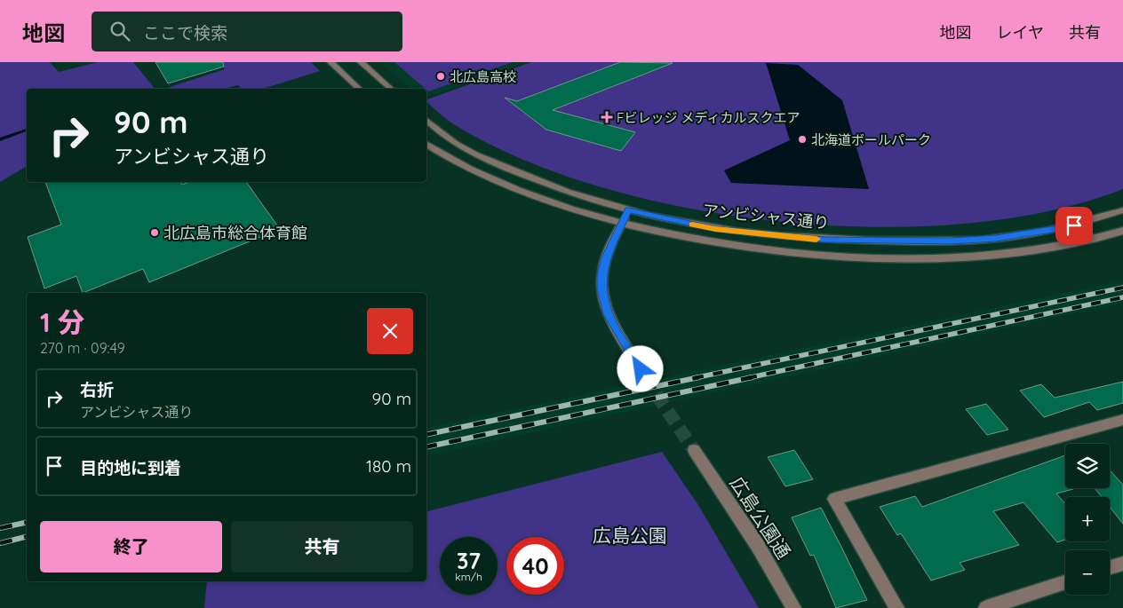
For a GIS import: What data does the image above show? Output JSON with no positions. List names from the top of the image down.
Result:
{
  "streets": {
    "street": ["アンビシャス通り", "広島公園通"]
  },
  "parks": ["広島公園"],
  "places": {
    "other": ["北広島高校", "北海道ボールパーク", "北広島市総合体育館"],
    "health": ["Fビレッジ メディカルスクエア"]
  },
  "page": {
    "header": "地図",
    "search": "ここで検索",
    "nav": ["地図", "レイヤ", "共有"],
    "turn": ["90 m", "アンビシャス通り"],
    "heading": ["1 分", "270 m · 09:49"],
    "list": [
      {
        "name": "右折",
        "note": "アンビシャス通り",
        "value": "90 m"
      },
      {
        "name": "目的地に到着",
        "value": "180 m"
      }
    ],
    "map_buttons": ["+", "−"],
    "buttons": ["終了", "共有"],
    "speed": "37 km/h",
    "limit": "40"
  }
}
